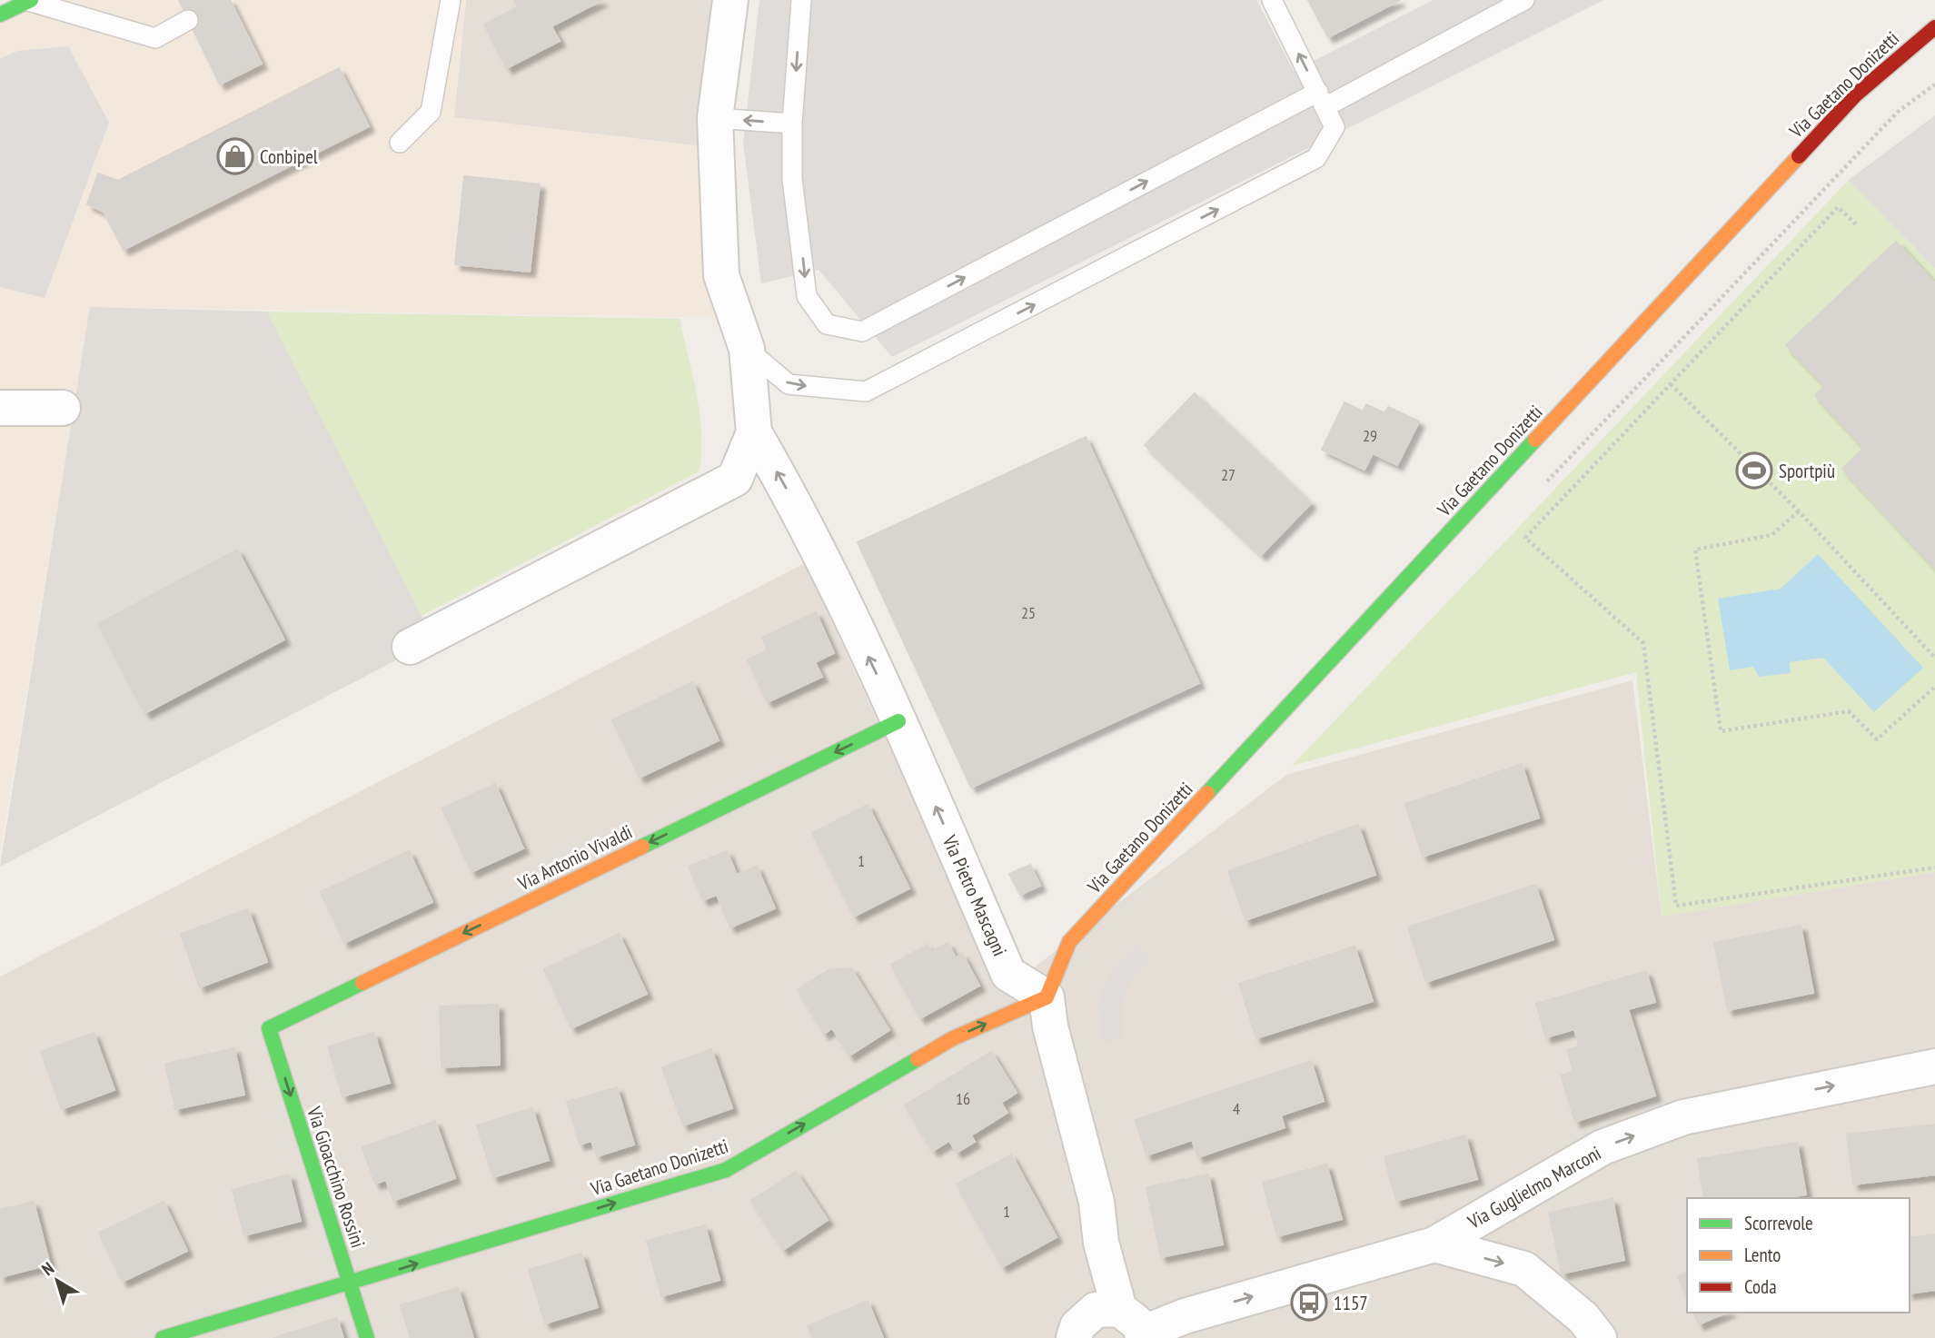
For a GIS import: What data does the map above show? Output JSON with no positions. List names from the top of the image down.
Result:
{
  "streets": {
    "street": [
      "Via Gaetano Donizetti",
      "Via Antonio Vivaldi",
      "Via Pietro Mascagni",
      "Via Gioacchino Rossini",
      "Via Guglielmo Marconi"
    ]
  },
  "crossings": [
    ["Via Gaetano Donizetti", "Via Pietro Mascagni"],
    ["Via Gaetano Donizetti", "Via Gioacchino Rossini"],
    ["Via Antonio Vivaldi", "Via Pietro Mascagni"],
    ["Via Antonio Vivaldi", "Via Gioacchino Rossini"]
  ],
  "one_way": [
    "Via Antonio Vivaldi",
    "Via Pietro Mascagni",
    "Via Gioacchino Rossini",
    "Via Guglielmo Marconi"
  ],
  "places": {
    "shop": ["Conbipel"],
    "sports": ["Sportpiù"],
    "bus stop": ["1157"]
  },
  "house_numbers": [
    "29",
    "27",
    "25",
    "1",
    "16",
    "4",
    "1"
  ],
  "legend": ["Scorrevole", "Lento", "Coda"],
  "north": "top left"
}
